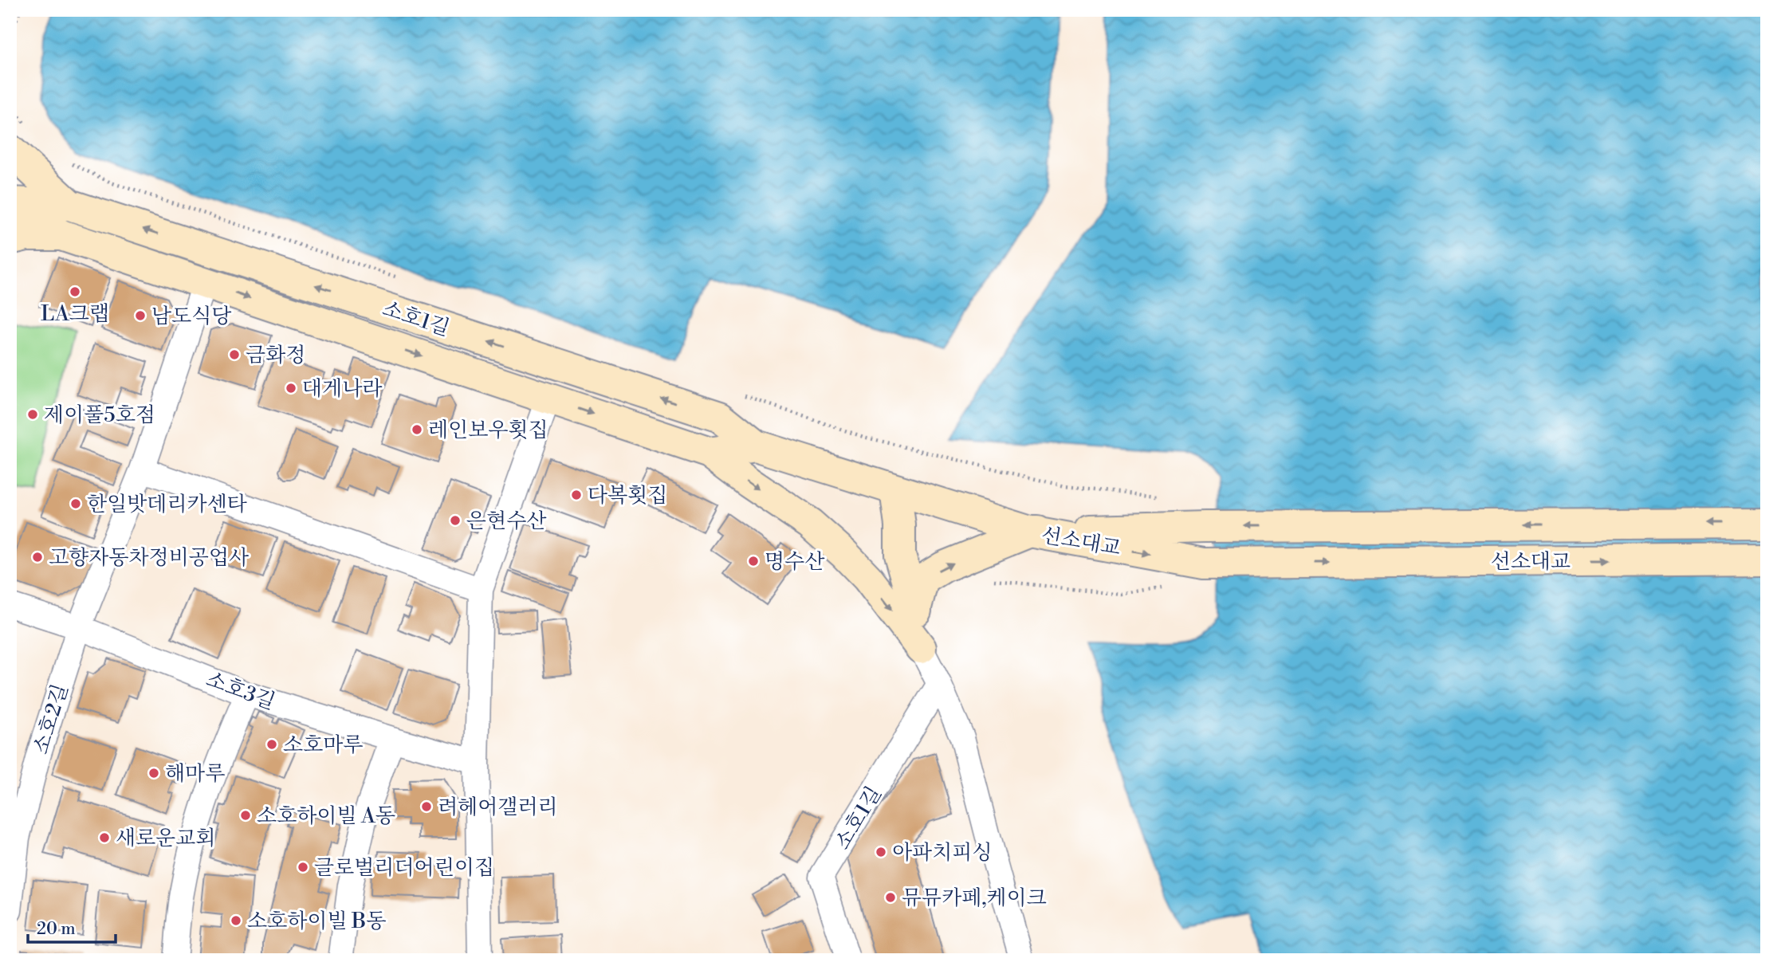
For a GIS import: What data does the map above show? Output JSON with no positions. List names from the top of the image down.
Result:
{
  "streets": {
    "street": [
      "소호1길",
      "선소대교",
      "소호3길",
      "소호2길"
    ]
  },
  "crossings": [
    ["소호1길", "선소대교"],
    ["소호3길", "소호2길"]
  ],
  "places": [
    "LA크랩",
    "남도식당",
    "금화정",
    "대게나라",
    "제이풀5호점",
    "레인보우횟집",
    "다복횟집",
    "한일밧데리카센타",
    "은현수산",
    "고향자동차정비공업사",
    "명수산",
    "소호마루",
    "해마루",
    "려헤어갤러리",
    "소호하이빌 A동",
    "새로운교회",
    "아파치피싱",
    "글로벌리더어린이집",
    "뮤뮤카페,케이크",
    "소호하이빌 B동"
  ],
  "scale_bar": "20 m"
}
